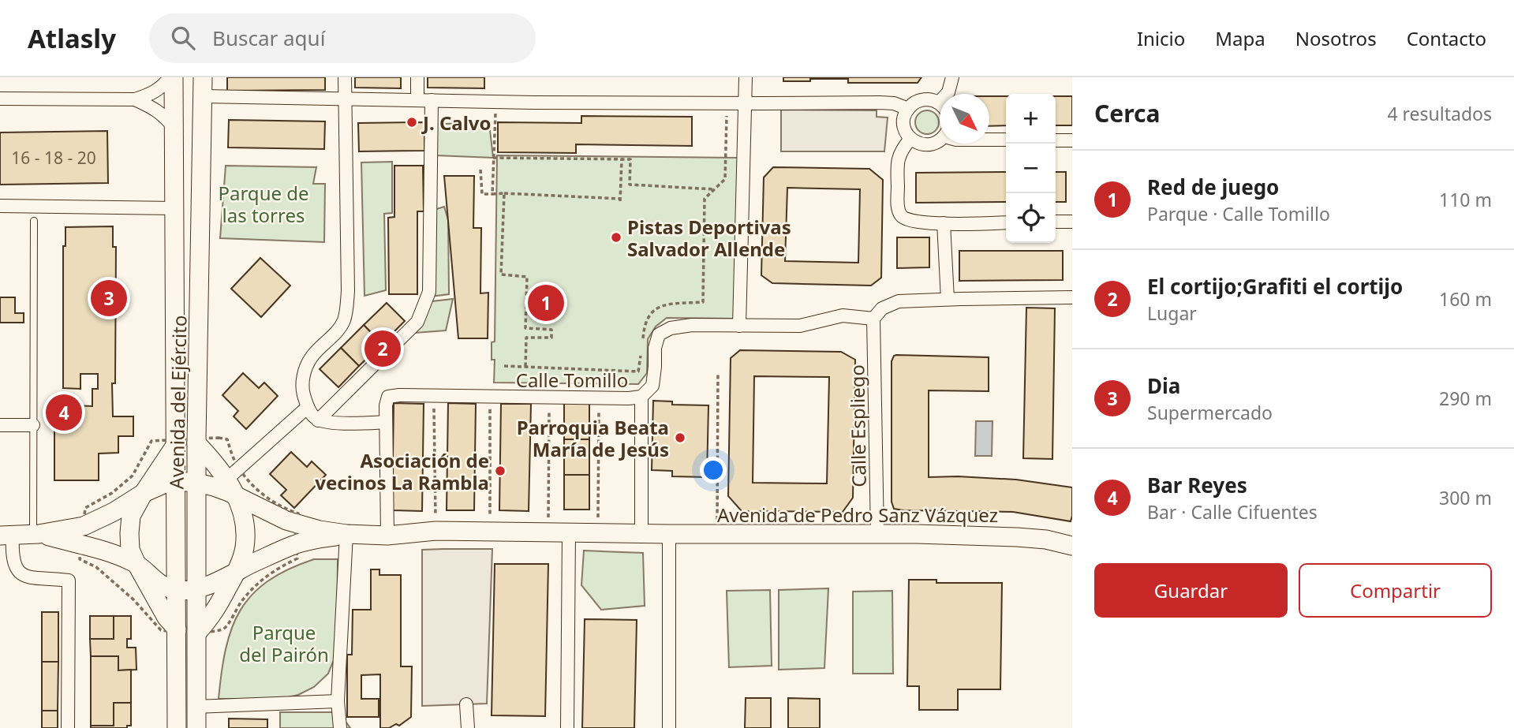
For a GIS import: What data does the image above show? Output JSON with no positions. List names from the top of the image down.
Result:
{
  "streets": {
    "street": [
      "Calle Tomillo",
      "Avenida del Ejército",
      "Calle Espliego",
      "Avenida de Pedro Sanz Vázquez"
    ]
  },
  "crossings": [
    ["Calle Tomillo", "Calle Espliego"],
    ["Calle Tomillo", "Avenida de Pedro Sanz Vázquez"],
    ["Avenida del Ejército", "Avenida de Pedro Sanz Vázquez"],
    ["Calle Espliego", "Avenida de Pedro Sanz Vázquez"]
  ],
  "parks": ["Parque de las torres", "Parque del Pairón"],
  "places": [
    "J. Calvo",
    "Pistas Deportivas Salvador Allende",
    "Parroquia Beata María de Jesús",
    "Asociación de vecinos La Rambla"
  ],
  "house_numbers": ["16 - 18 - 20"],
  "north": "bottom right",
  "page": {
    "header": "Atlasly",
    "search": "Buscar aquí",
    "nav": [
      "Inicio",
      "Mapa",
      "Nosotros",
      "Contacto"
    ],
    "heading": ["Cerca", "4 resultados"],
    "map_buttons": ["+", "−"],
    "list": [
      {
        "mark": "1",
        "name": "Red de juego",
        "note": "Parque · Calle Tomillo",
        "value": "110 m"
      },
      {
        "mark": "2",
        "name": "El cortijo;Grafiti el cortijo",
        "note": "Lugar",
        "value": "160 m"
      },
      {
        "mark": "3",
        "name": "Dia",
        "note": "Supermercado",
        "value": "290 m"
      },
      {
        "mark": "4",
        "name": "Bar Reyes",
        "note": "Bar · Calle Cifuentes",
        "value": "300 m"
      }
    ],
    "pins": [
      "3",
      "1",
      "2",
      "4"
    ],
    "buttons": ["Guardar", "Compartir"]
  }
}
